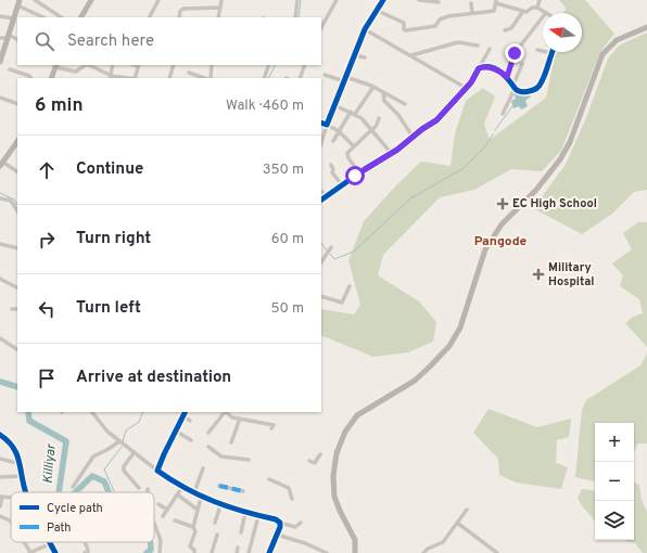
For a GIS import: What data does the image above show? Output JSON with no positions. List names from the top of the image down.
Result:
{
  "districts": ["Pangode"],
  "water": ["Killiyar"],
  "places": {
    "health": ["EC High School", "Military Hospital"]
  },
  "legend": ["Cycle path", "Path"],
  "north": "left",
  "page": {
    "search": "Search here",
    "heading": ["6 min", "Walk · 460 m"],
    "list": [
      ["Continue", "350 m"],
      ["Turn right", "60 m"],
      ["Turn left", "50 m"],
      "Arrive at destination"
    ],
    "map_buttons": ["+", "−"]
  }
}
